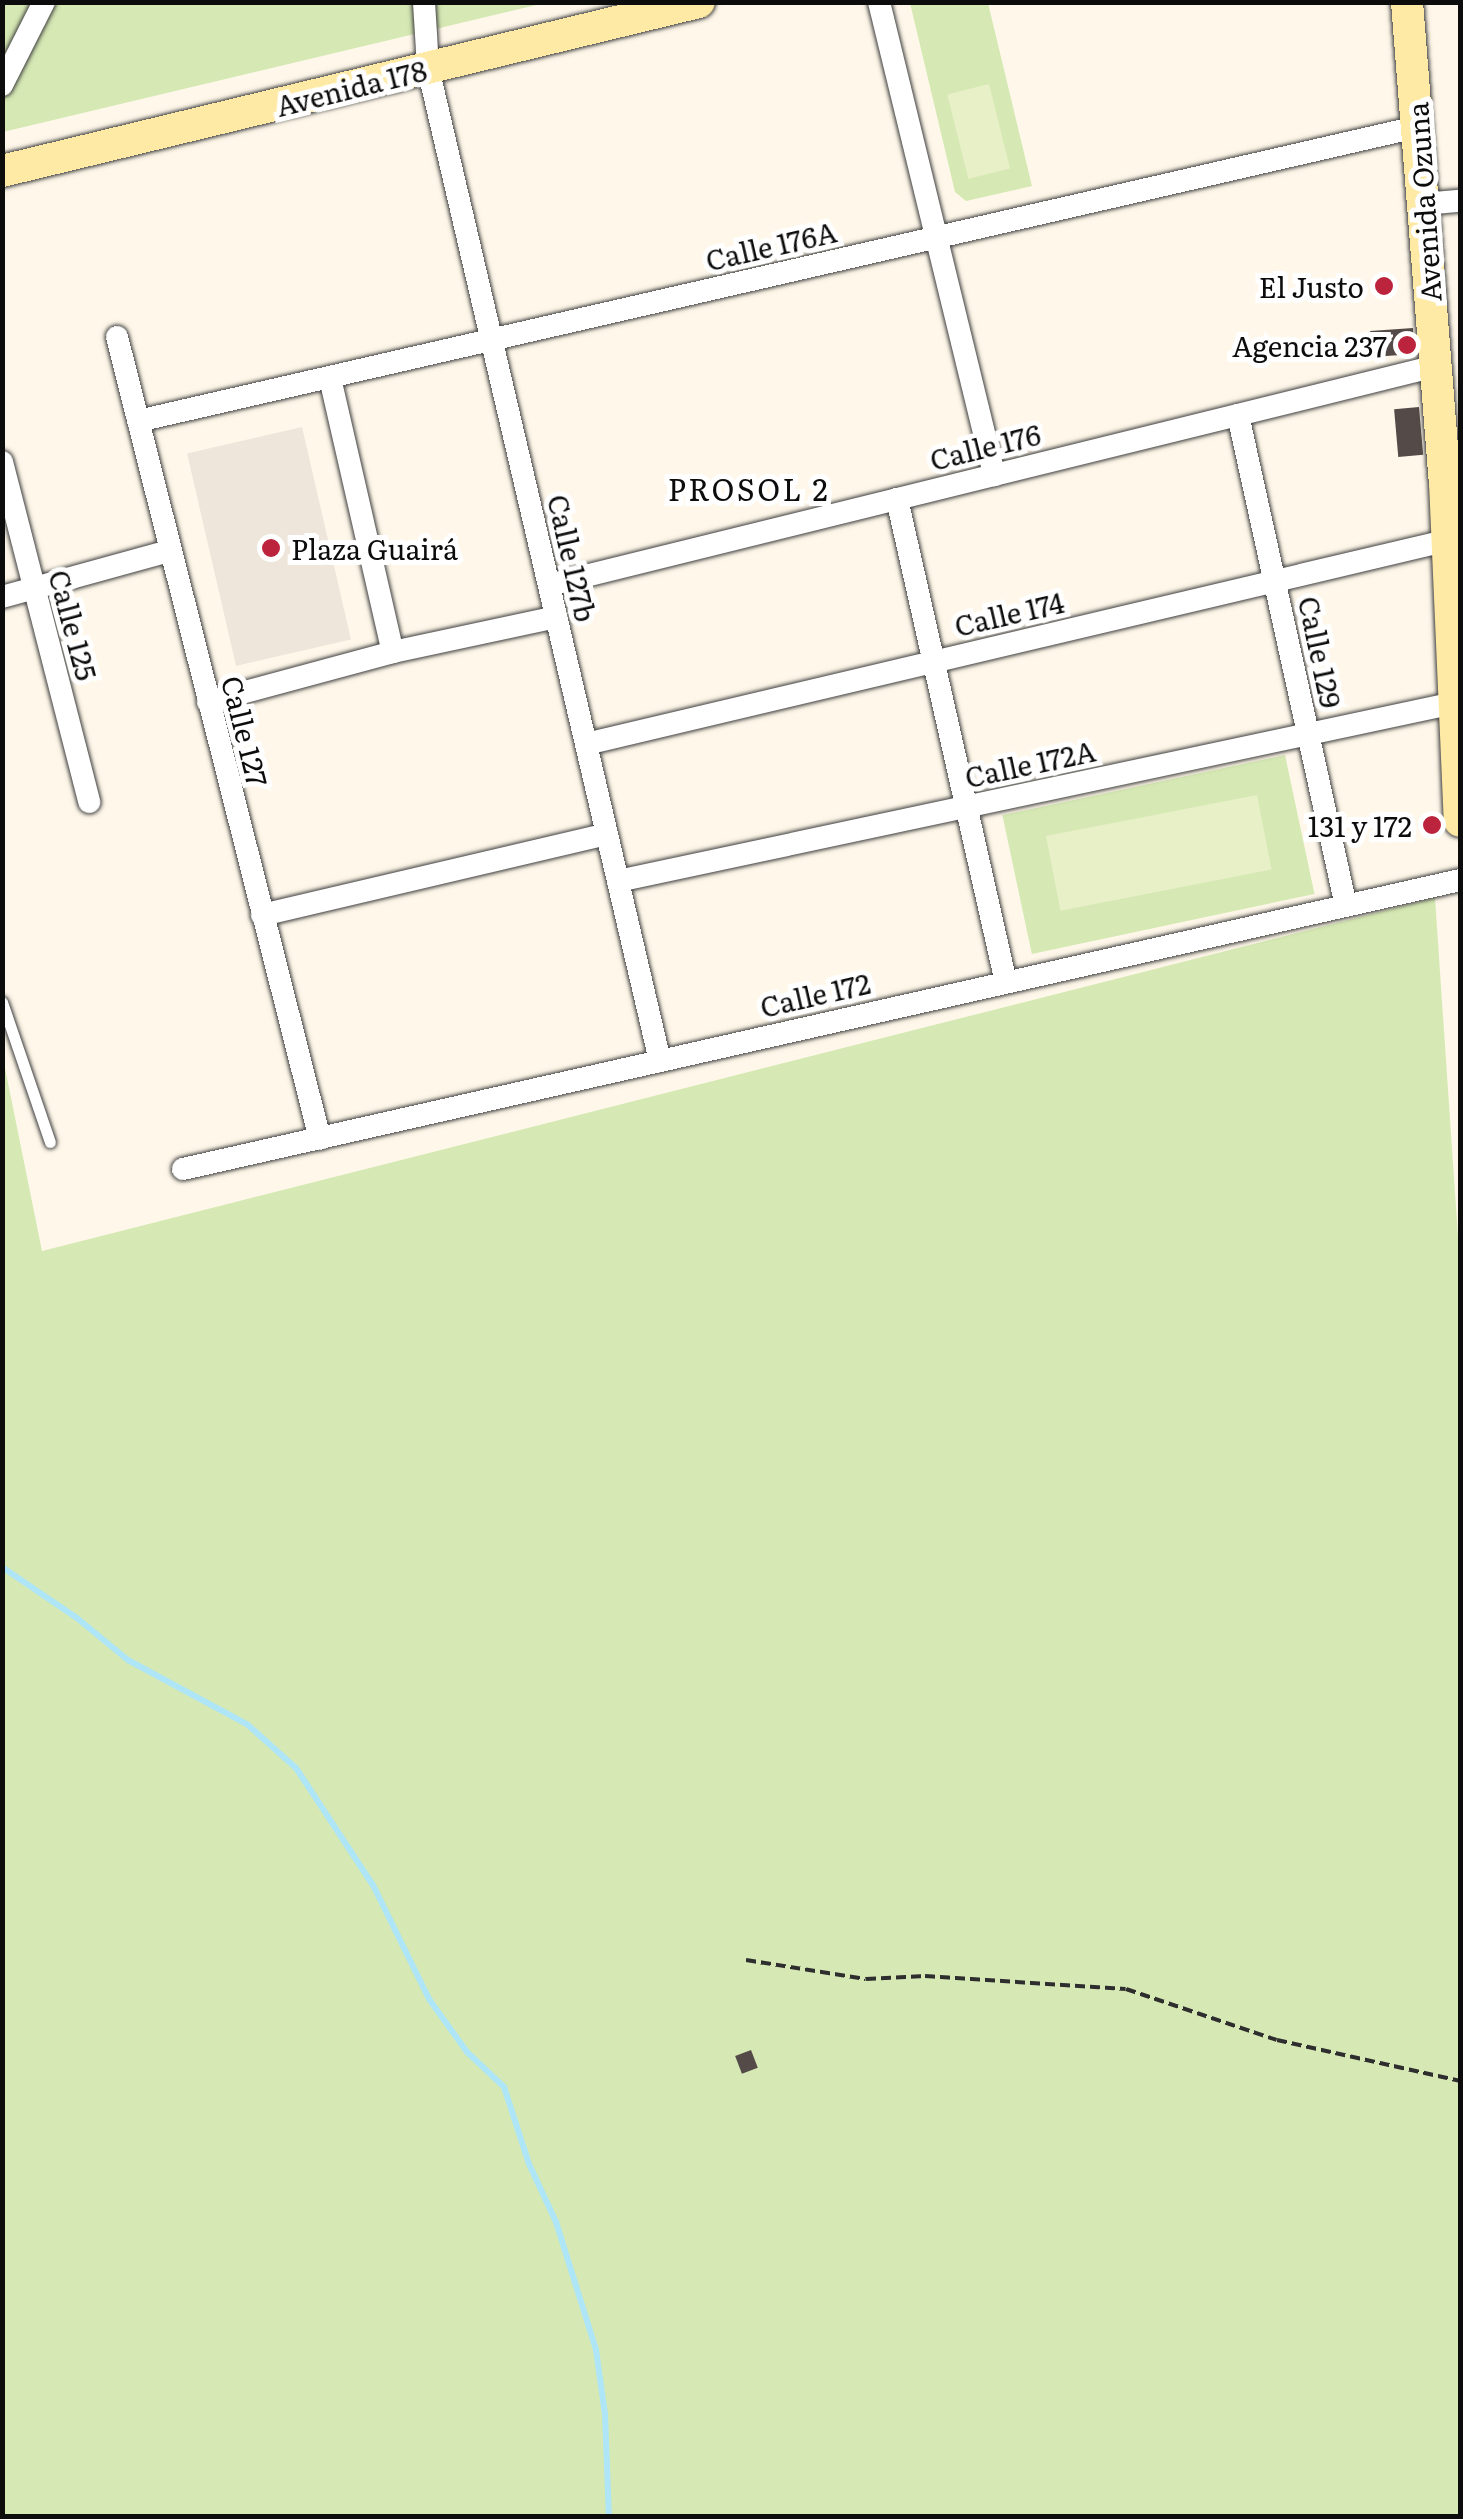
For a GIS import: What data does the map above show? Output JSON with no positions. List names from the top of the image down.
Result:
{
  "streets": {
    "main road": ["Avenida 178", "Avenida Ozuna"],
    "street": [
      "Calle 176A",
      "Calle 176",
      "Calle 127b",
      "Calle 174",
      "Calle 125",
      "Calle 129",
      "Calle 127",
      "Calle 172A",
      "Calle 172"
    ]
  },
  "crossings": [
    ["Avenida 178", "Calle 127b"],
    ["Avenida Ozuna", "Calle 176A"],
    ["Avenida Ozuna", "Calle 176"],
    ["Avenida Ozuna", "Calle 174"],
    ["Avenida Ozuna", "Calle 172A"],
    ["Calle 176A", "Calle 127b"],
    ["Calle 176A", "Calle 127"],
    ["Calle 176", "Calle 127b"],
    ["Calle 176", "Calle 129"],
    ["Calle 127b", "Calle 174"],
    ["Calle 127b", "Calle 172A"],
    ["Calle 127b", "Calle 172"],
    ["Calle 174", "Calle 129"],
    ["Calle 129", "Calle 172A"],
    ["Calle 129", "Calle 172"],
    ["Calle 127", "Calle 172"]
  ],
  "districts": ["PROSOL 2"],
  "places": [
    "El Justo",
    "Agencia 237",
    "Plaza Guairá",
    "131 y 172"
  ]
}
